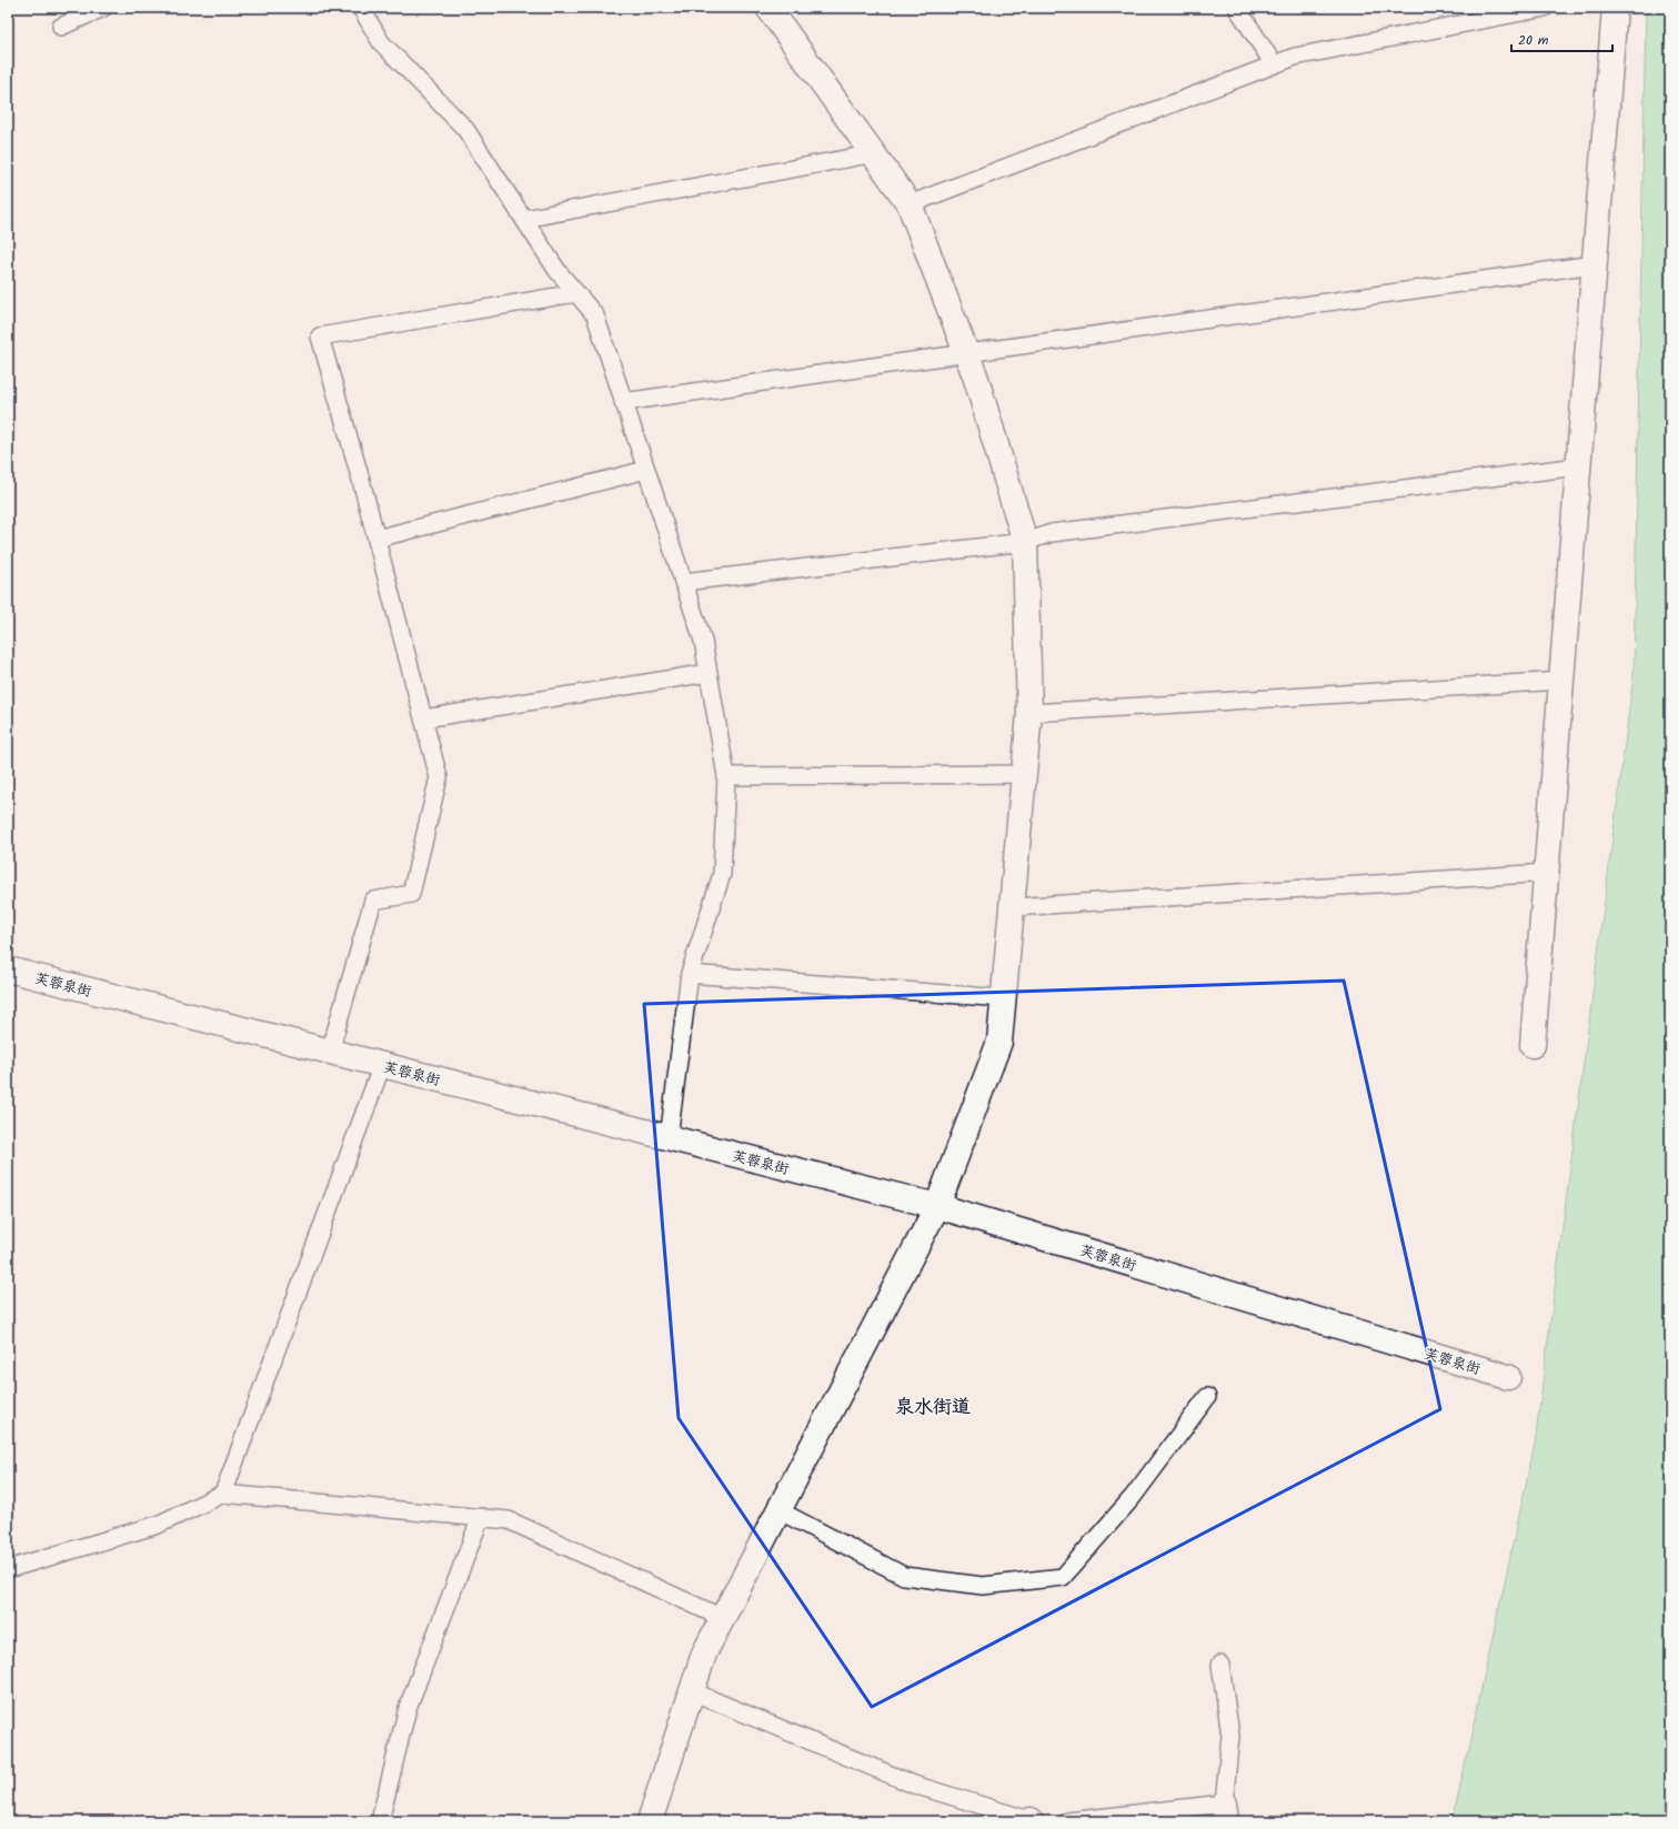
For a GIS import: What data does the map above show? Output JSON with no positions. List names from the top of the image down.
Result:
{
  "streets": {
    "street": ["芙蓉泉街"]
  },
  "districts": ["泉水街道"],
  "scale_bar": "20 m"
}
